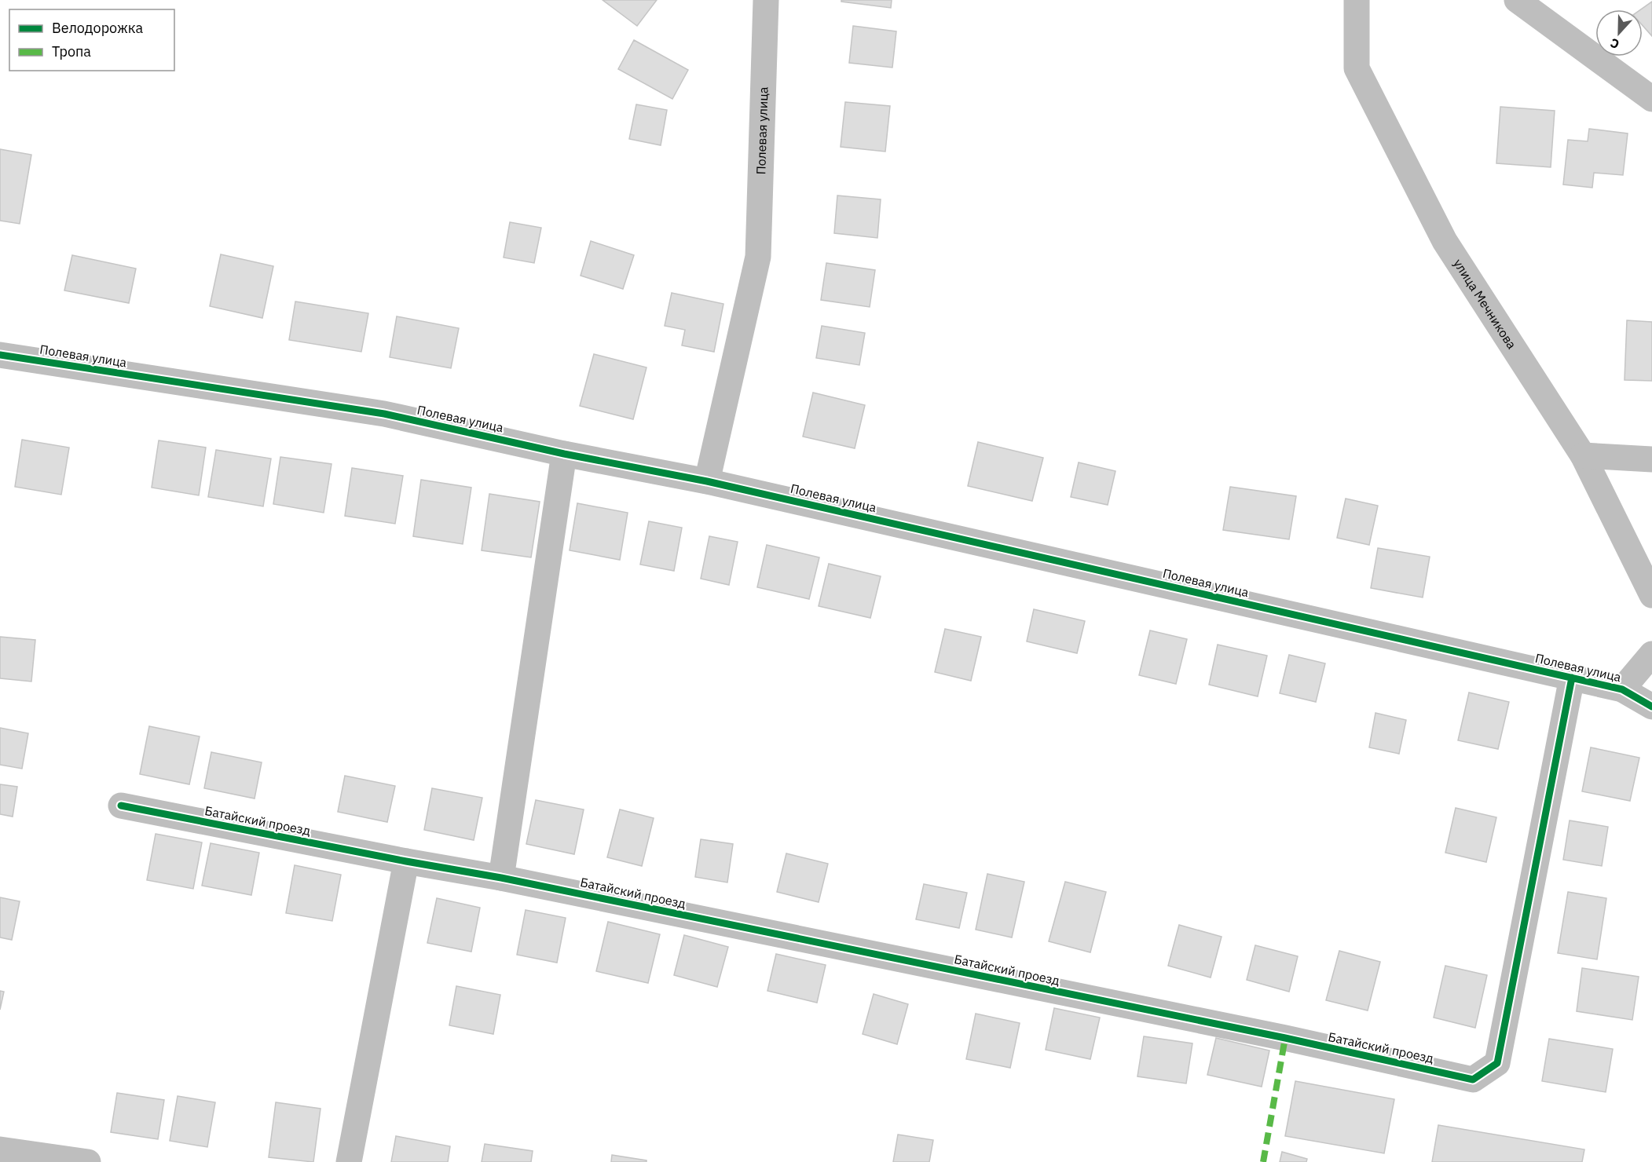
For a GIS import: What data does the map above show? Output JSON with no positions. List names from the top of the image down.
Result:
{
  "streets": {
    "street": ["Полевая улица", "улица Мечникова", "Батайский проезд"]
  },
  "crossings": [
    ["Полевая улица", "Батайский проезд"]
  ],
  "legend": ["Велодорожка", "Тропа"],
  "north": "bottom"
}
